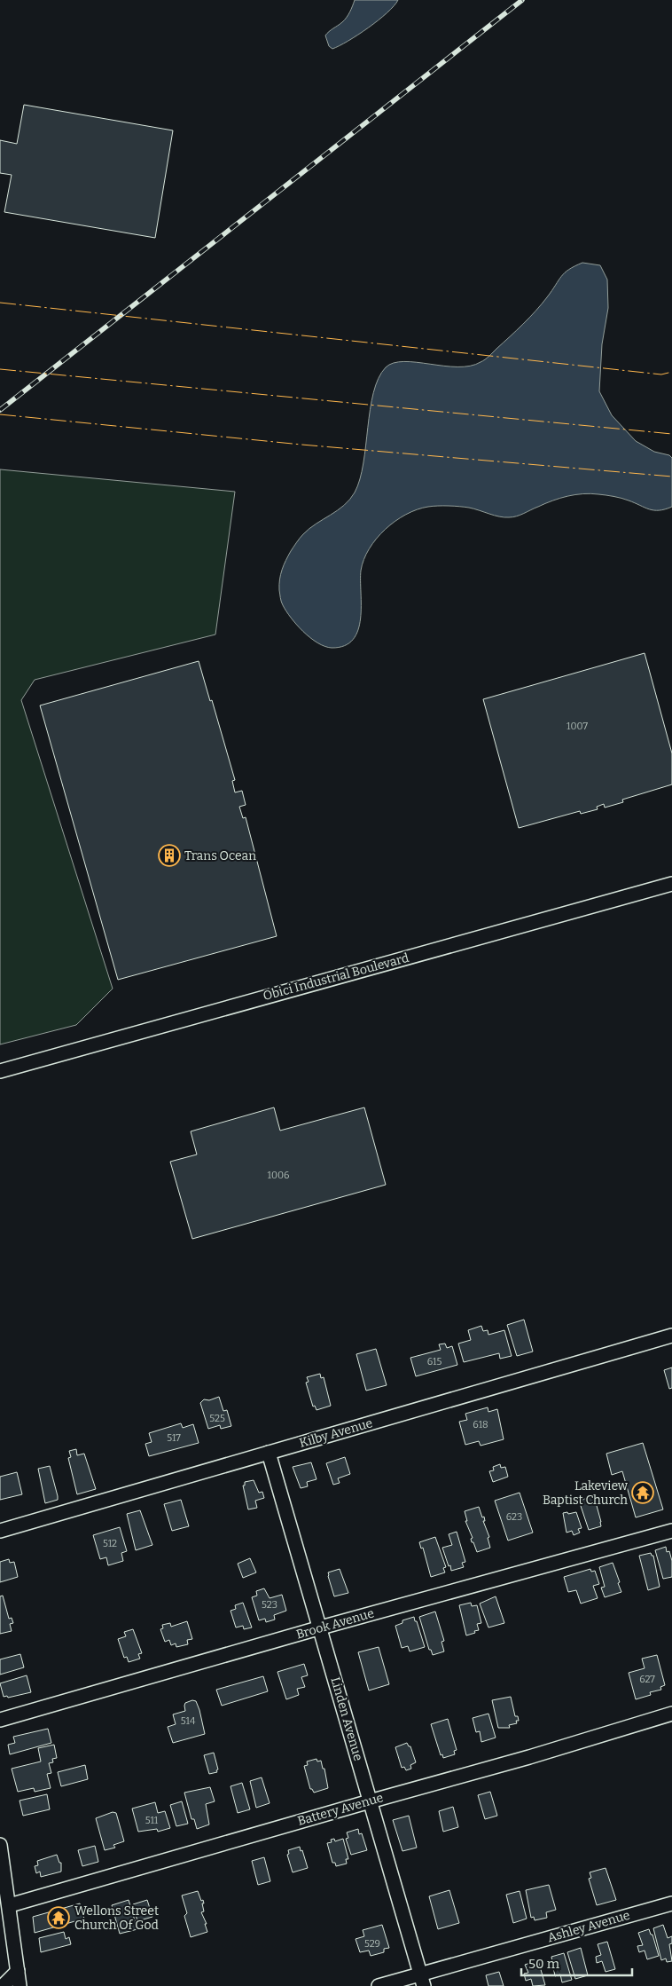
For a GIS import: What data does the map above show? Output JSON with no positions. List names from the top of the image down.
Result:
{
  "streets": {
    "street": [
      "Obici Industrial Boulevard",
      "Kilby Avenue",
      "Brook Avenue",
      "Linden Avenue",
      "Battery Avenue",
      "Ashley Avenue"
    ]
  },
  "crossings": [
    ["Kilby Avenue", "Linden Avenue"],
    ["Brook Avenue", "Linden Avenue"],
    ["Linden Avenue", "Battery Avenue"],
    ["Linden Avenue", "Ashley Avenue"]
  ],
  "places": {
    "building": ["Trans Ocean"],
    "temple": ["Lakeview Baptist Church", "Wellons Street Church Of God"]
  },
  "house_numbers": [
    "1007",
    "1006",
    "615",
    "525",
    "618",
    "517",
    "623",
    "512",
    "523",
    "627",
    "514",
    "511",
    "529"
  ],
  "scale_bar": "50 m"
}
